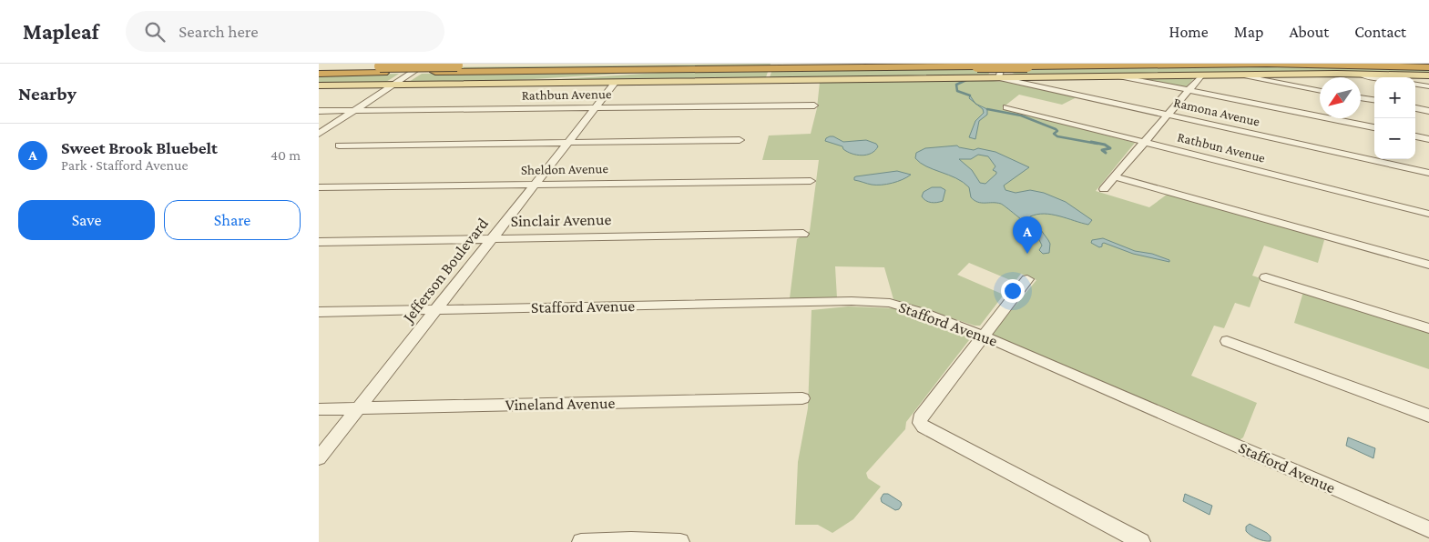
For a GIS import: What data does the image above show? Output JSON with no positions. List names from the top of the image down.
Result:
{
  "streets": {
    "street": [
      "Rathbun Avenue",
      "Ramona Avenue",
      "Sheldon Avenue",
      "Sinclair Avenue",
      "Jefferson Boulevard",
      "Stafford Avenue",
      "Vineland Avenue"
    ]
  },
  "crossings": [
    ["Rathbun Avenue", "Jefferson Boulevard"],
    ["Sheldon Avenue", "Jefferson Boulevard"],
    ["Sinclair Avenue", "Jefferson Boulevard"],
    ["Jefferson Boulevard", "Stafford Avenue"],
    ["Jefferson Boulevard", "Vineland Avenue"]
  ],
  "north": "bottom left",
  "page": {
    "header": "Mapleaf",
    "search": "Search here",
    "nav": [
      "Home",
      "Map",
      "About",
      "Contact"
    ],
    "heading": "Nearby",
    "map_buttons": ["+", "−"],
    "list": [
      {
        "mark": "A",
        "name": "Sweet Brook Bluebelt",
        "note": "Park · Stafford Avenue",
        "value": "40 m"
      }
    ],
    "buttons": ["Save", "Share"],
    "pins": "A"
  }
}
